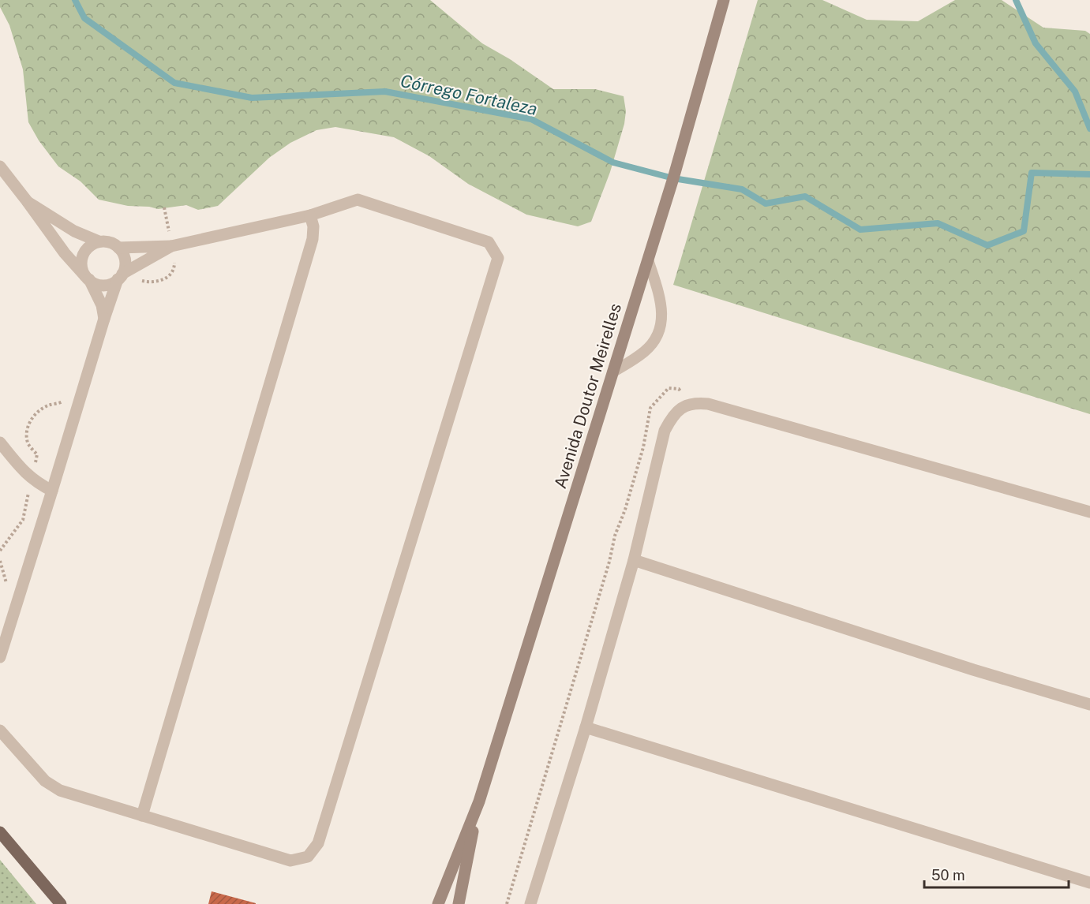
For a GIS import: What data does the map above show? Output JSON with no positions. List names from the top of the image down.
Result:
{
  "streets": {
    "street": ["Avenida Doutor Meirelles"]
  },
  "water": ["Córrego Fortaleza"],
  "scale_bar": "50 m"
}
